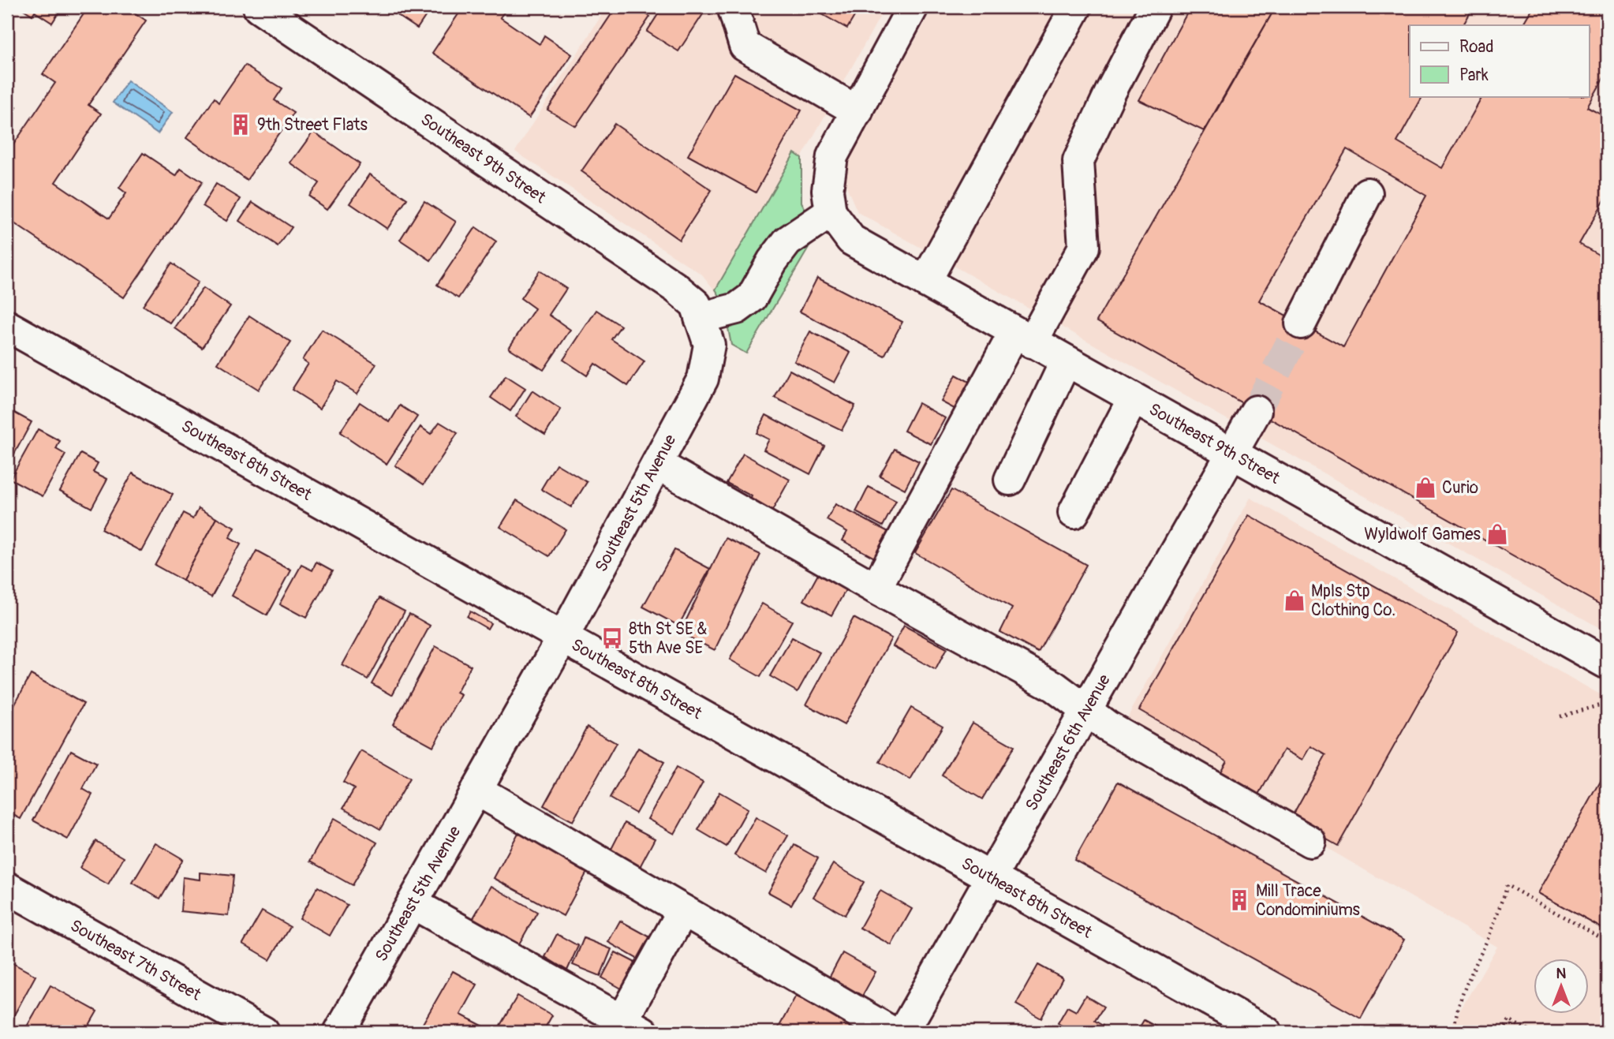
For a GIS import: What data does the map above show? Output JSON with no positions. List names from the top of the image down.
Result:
{
  "streets": {
    "street": [
      "Southeast 9th Street",
      "Southeast 8th Street",
      "Southeast 5th Avenue",
      "Southeast 6th Avenue",
      "Southeast 7th Street"
    ]
  },
  "crossings": [
    ["Southeast 9th Street", "Southeast 5th Avenue"],
    ["Southeast 9th Street", "Southeast 6th Avenue"],
    ["Southeast 8th Street", "Southeast 5th Avenue"],
    ["Southeast 8th Street", "Southeast 6th Avenue"]
  ],
  "places": {
    "building": ["9th Street Flats", "Mill Trace Condominiums"],
    "shop": ["Curio", "Wyldwolf Games", "Mpls Stp Clothing Co."],
    "bus stop": ["8th St SE & 5th Ave SE"]
  },
  "legend": ["Road", "Park"],
  "north": "top"
}
